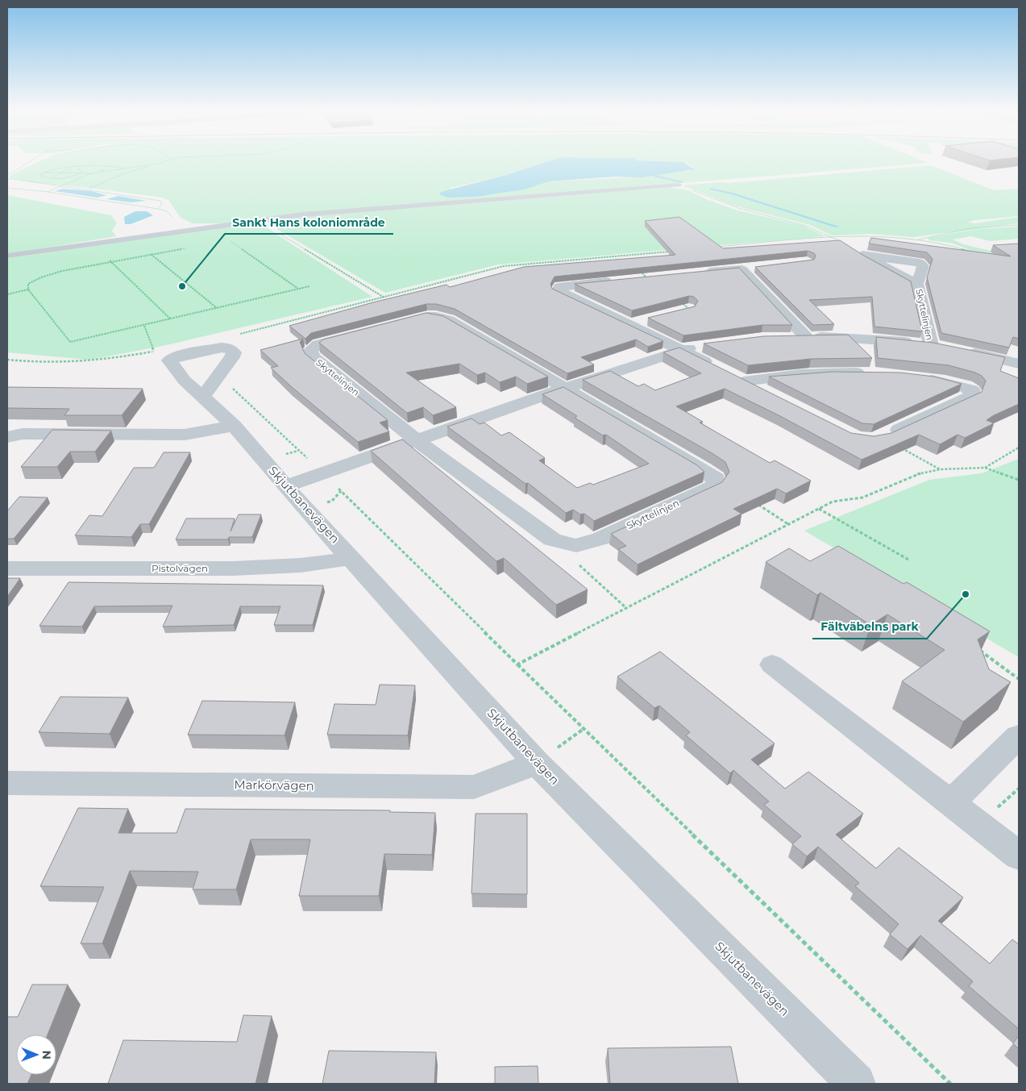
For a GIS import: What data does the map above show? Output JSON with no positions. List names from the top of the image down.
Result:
{
  "streets": {
    "street": [
      "Skyttelinjen",
      "Skjutbanevägen",
      "Pistolvägen",
      "Markörvägen"
    ]
  },
  "crossings": [
    ["Skjutbanevägen", "Pistolvägen"],
    ["Skjutbanevägen", "Markörvägen"]
  ],
  "places": ["Sankt Hans koloniområde", "Fältväbelns park"],
  "north": "right"
}
